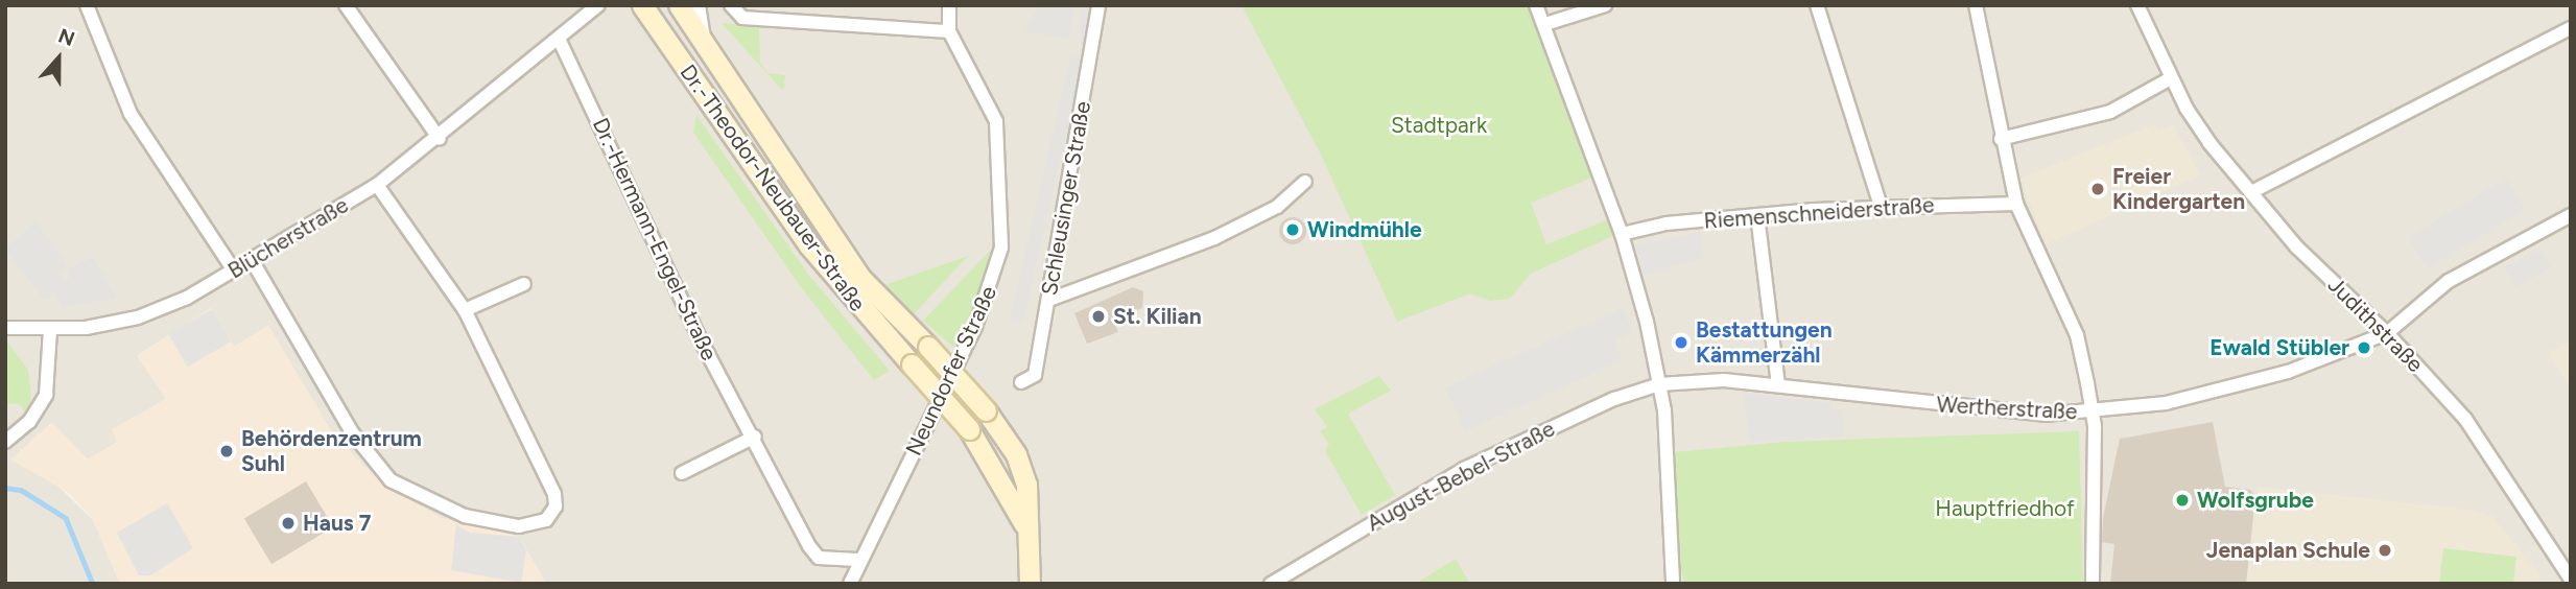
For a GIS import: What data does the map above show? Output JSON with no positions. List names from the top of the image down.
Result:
{
  "streets": {
    "main road": ["Dr.-Theodor-Neubauer-Straße"],
    "street": [
      "Schleusinger Straße",
      "Riemenschneiderstraße",
      "Blücherstraße",
      "Dr.-Hermann-Engel-Straße",
      "Judithstraße",
      "Neundorfer Straße",
      "Wertherstraße",
      "August-Bebel-Straße"
    ]
  },
  "crossings": [
    ["Blücherstraße", "Dr.-Hermann-Engel-Straße"],
    ["Dr.-Hermann-Engel-Straße", "Neundorfer Straße"],
    ["Judithstraße", "Wertherstraße"],
    ["Wertherstraße", "August-Bebel-Straße"]
  ],
  "parks": ["Stadtpark", "Hauptfriedhof"],
  "places": [
    "Freier Kindergarten",
    "Windmühle",
    "St. Kilian",
    "Bestattungen Kämmerzähl",
    "Ewald Stübler",
    "Behördenzentrum Suhl",
    "Wolfsgrube",
    "Haus 7",
    "Jenaplan Schule"
  ],
  "north": "top"
}
